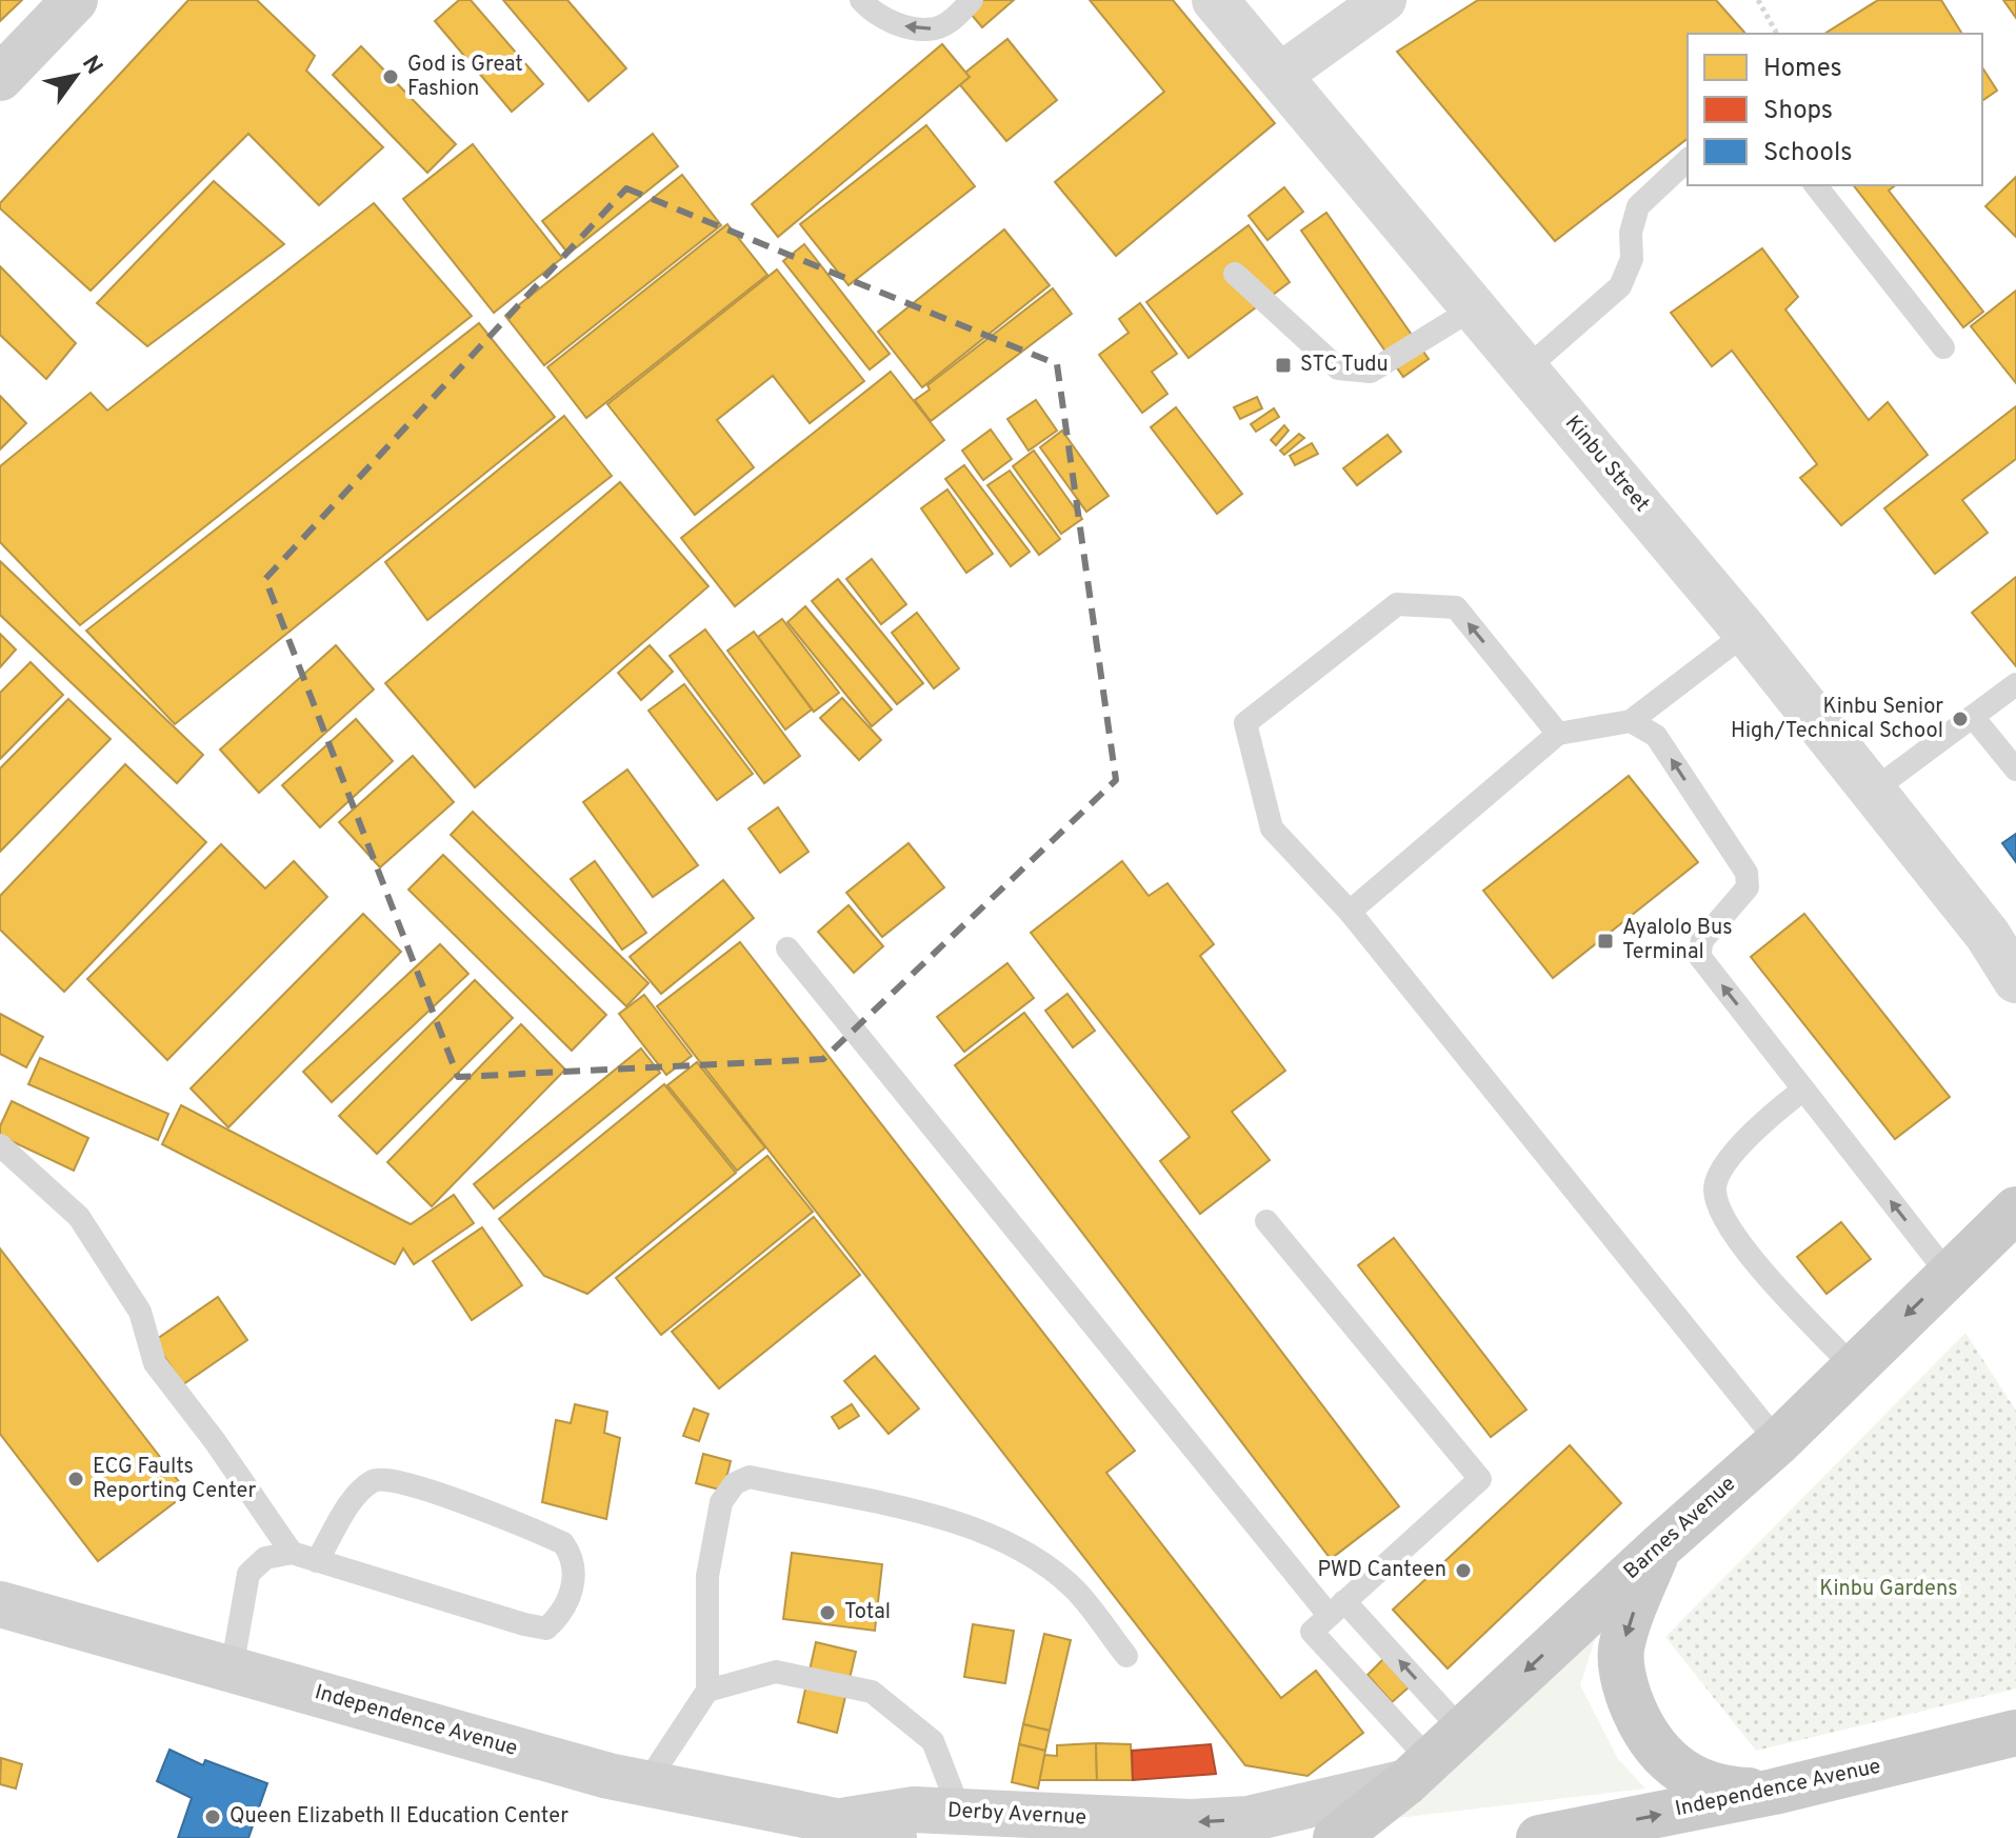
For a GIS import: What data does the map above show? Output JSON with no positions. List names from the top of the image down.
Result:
{
  "streets": {
    "main road": ["Barnes Avenue", "Independence Avenue", "Derby Avernue"],
    "street": ["Kinbu Street"]
  },
  "crossings": [
    ["Barnes Avenue", "Derby Avernue"],
    ["Independence Avenue", "Derby Avernue"]
  ],
  "one_way": ["Barnes Avenue", "Derby Avernue"],
  "parks": ["Kinbu Gardens"],
  "places": {
    "other": [
      "God is Great Fashion",
      "Kinbu Senior High/Technical School",
      "ECG Faults Reporting Center",
      "PWD Canteen",
      "Total",
      "Queen Elizabeth II Education Center"
    ],
    "transit": ["STC Tudu", "Ayalolo Bus Terminal"]
  },
  "legend": ["Homes", "Shops", "Schools"],
  "north": "top right"
}
